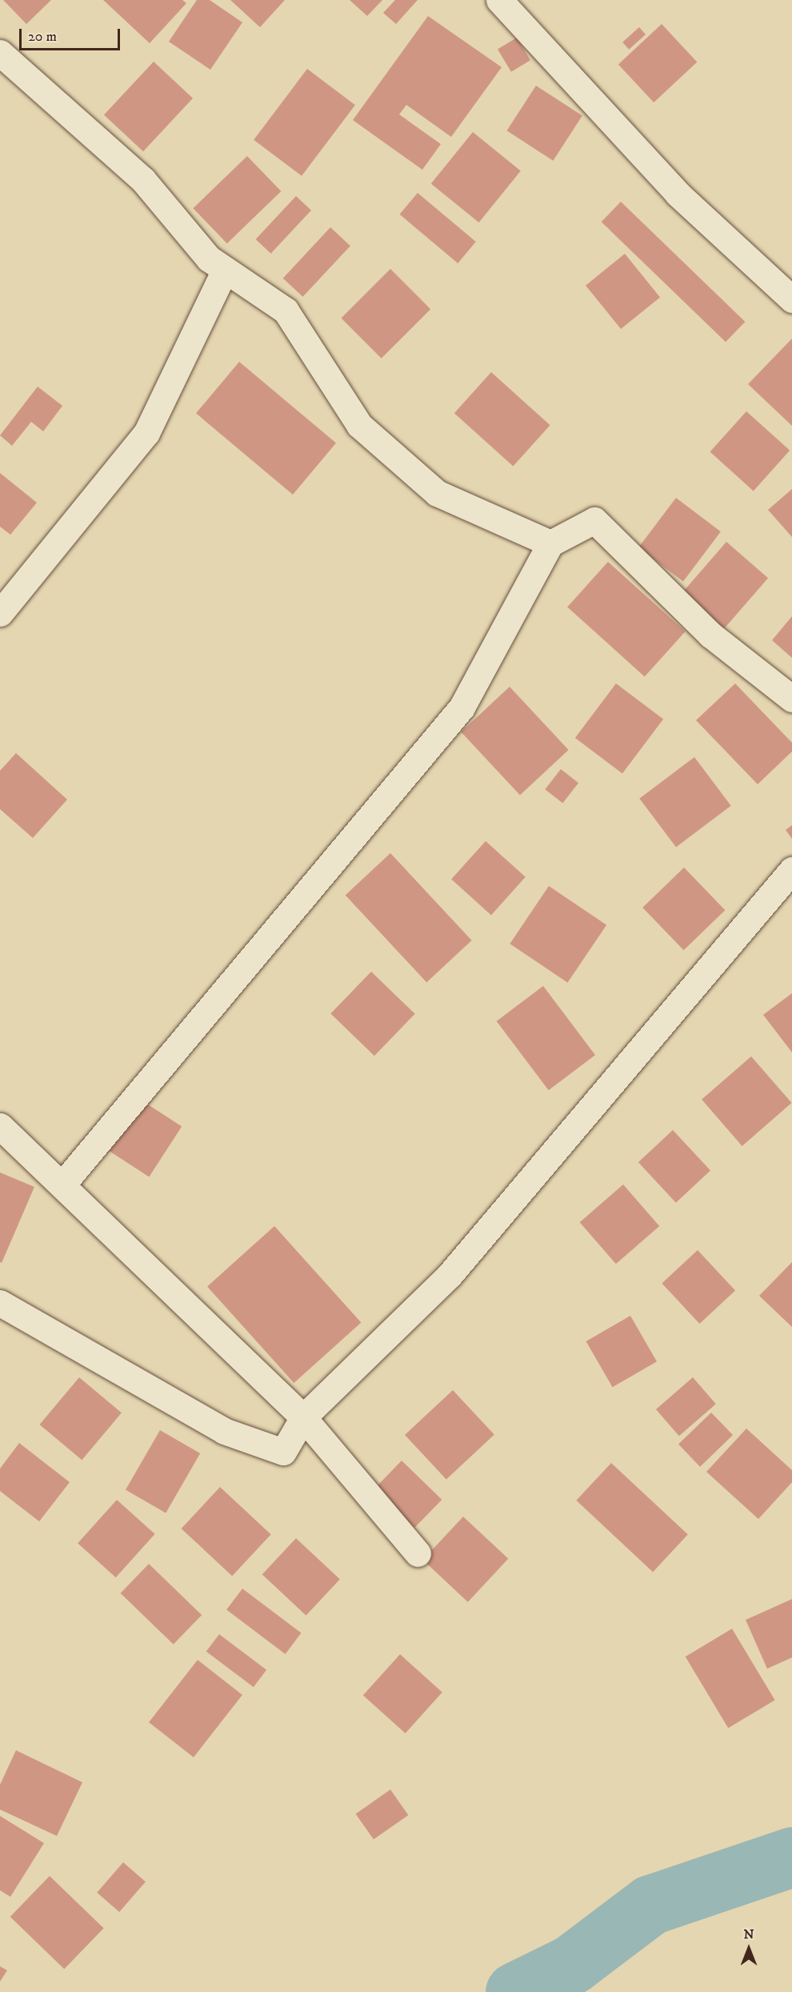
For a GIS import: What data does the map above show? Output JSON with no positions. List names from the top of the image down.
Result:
{
  "scale_bar": "20 m",
  "north": "top"
}
